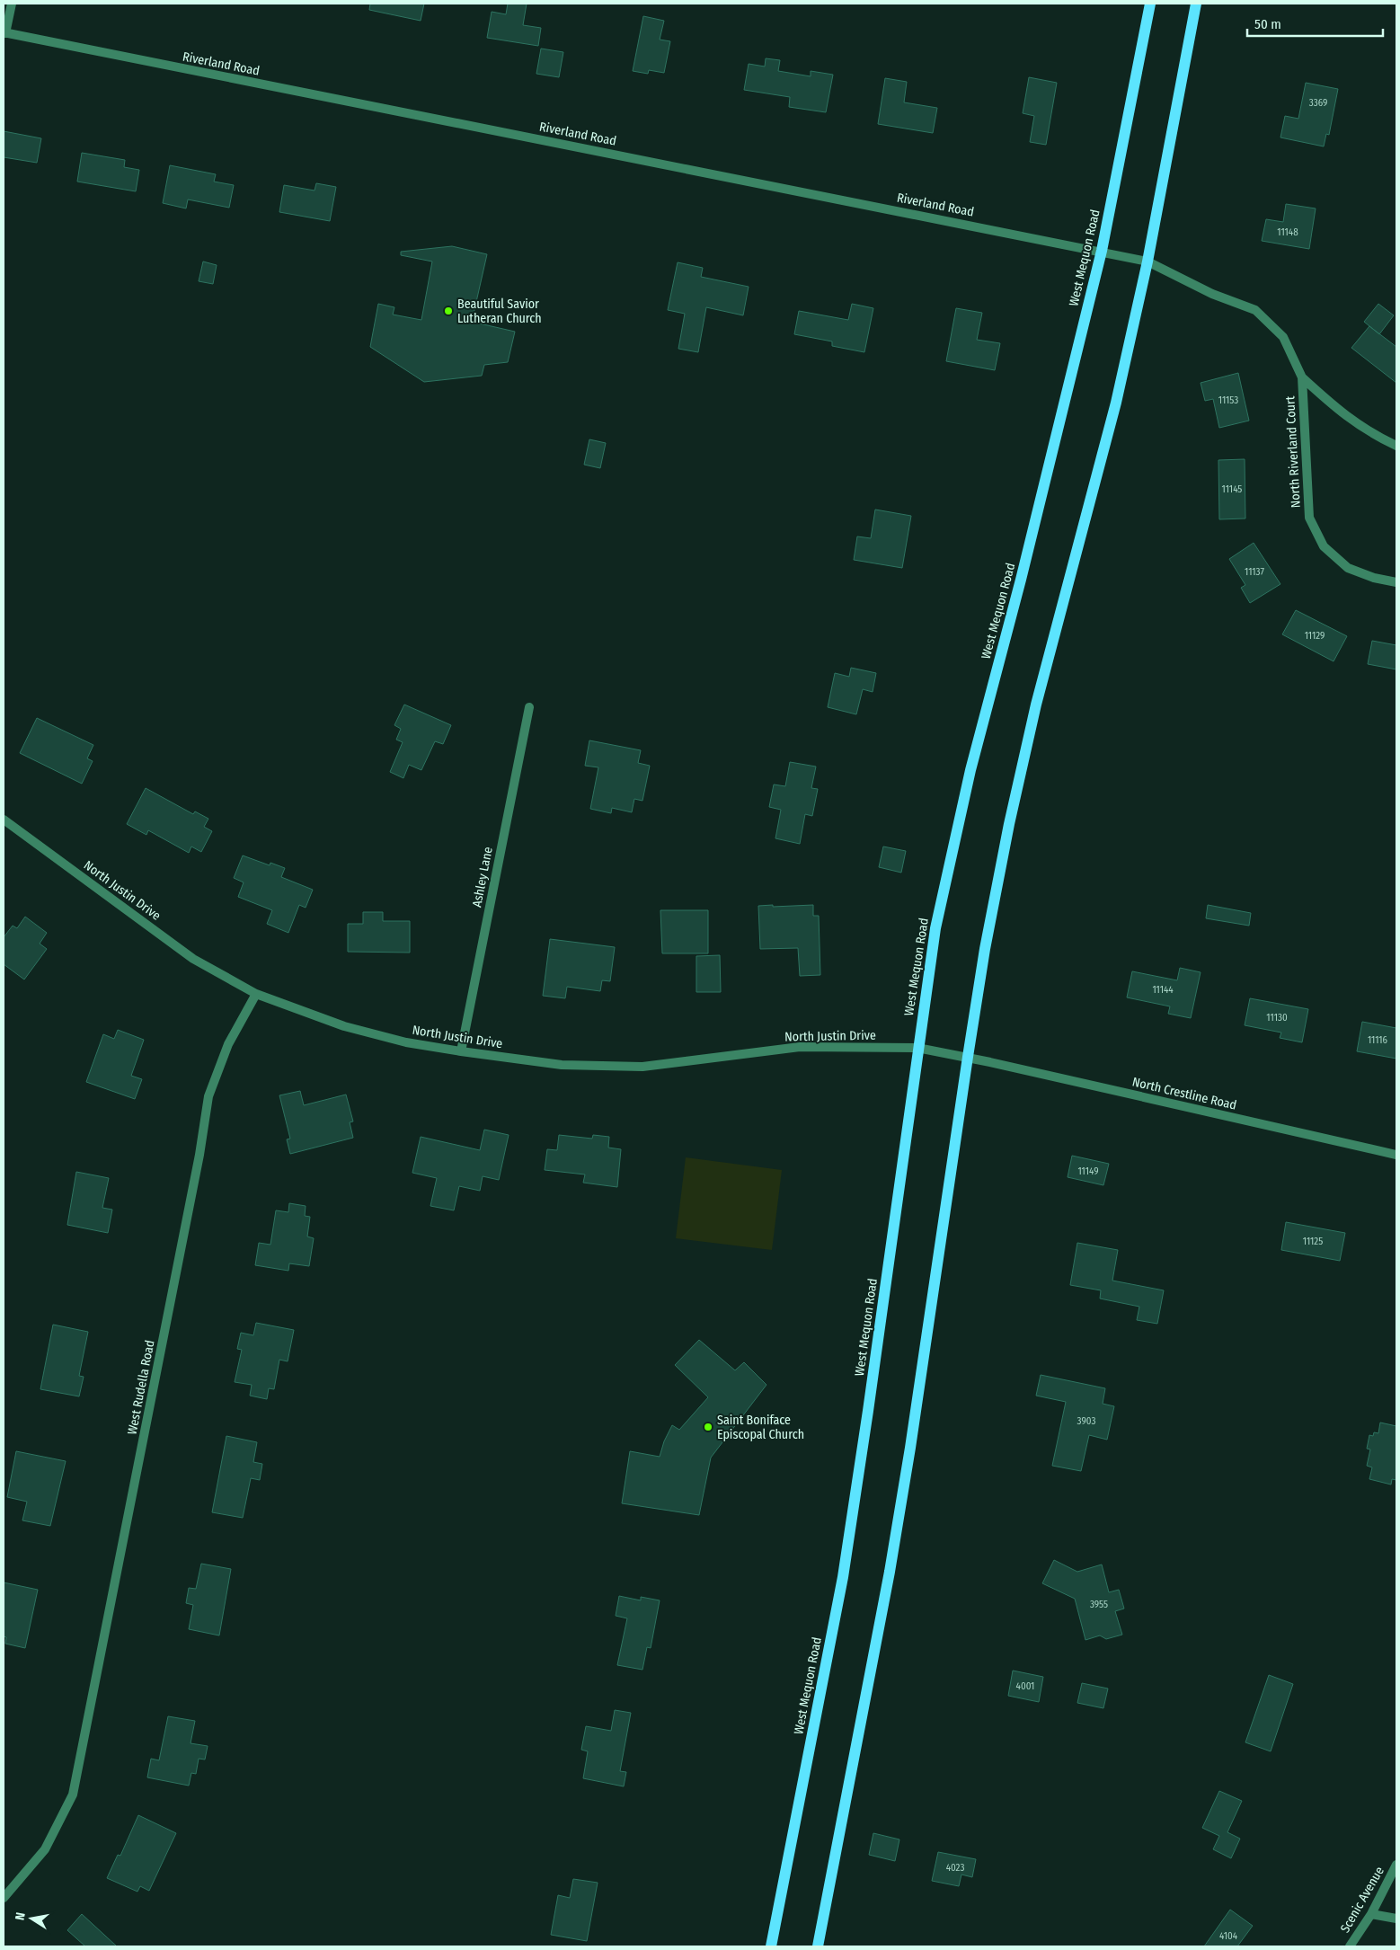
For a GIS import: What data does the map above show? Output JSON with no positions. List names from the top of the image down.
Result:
{
  "streets": {
    "main road": ["West Mequon Road"],
    "street": [
      "Riverland Road",
      "North Riverland Court",
      "Ashley Lane",
      "North Justin Drive",
      "North Crestline Road",
      "West Rudella Road",
      "Scenic Avenue"
    ]
  },
  "crossings": [
    ["Riverland Road", "West Mequon Road"],
    ["Riverland Road", "North Riverland Court"],
    ["West Mequon Road", "North Justin Drive"],
    ["Ashley Lane", "North Justin Drive"],
    ["North Justin Drive", "North Crestline Road"],
    ["North Justin Drive", "West Rudella Road"]
  ],
  "places": ["Beautiful Savior Lutheran Church", "Saint Boniface Episcopal Church"],
  "house_numbers": [
    "3369",
    "11148",
    "11153",
    "11145",
    "11137",
    "11129",
    "11144",
    "11130",
    "11116",
    "11149",
    "11125",
    "3903",
    "3955",
    "4001",
    "4023",
    "4104"
  ],
  "scale_bar": "50 m",
  "north": "left"
}
